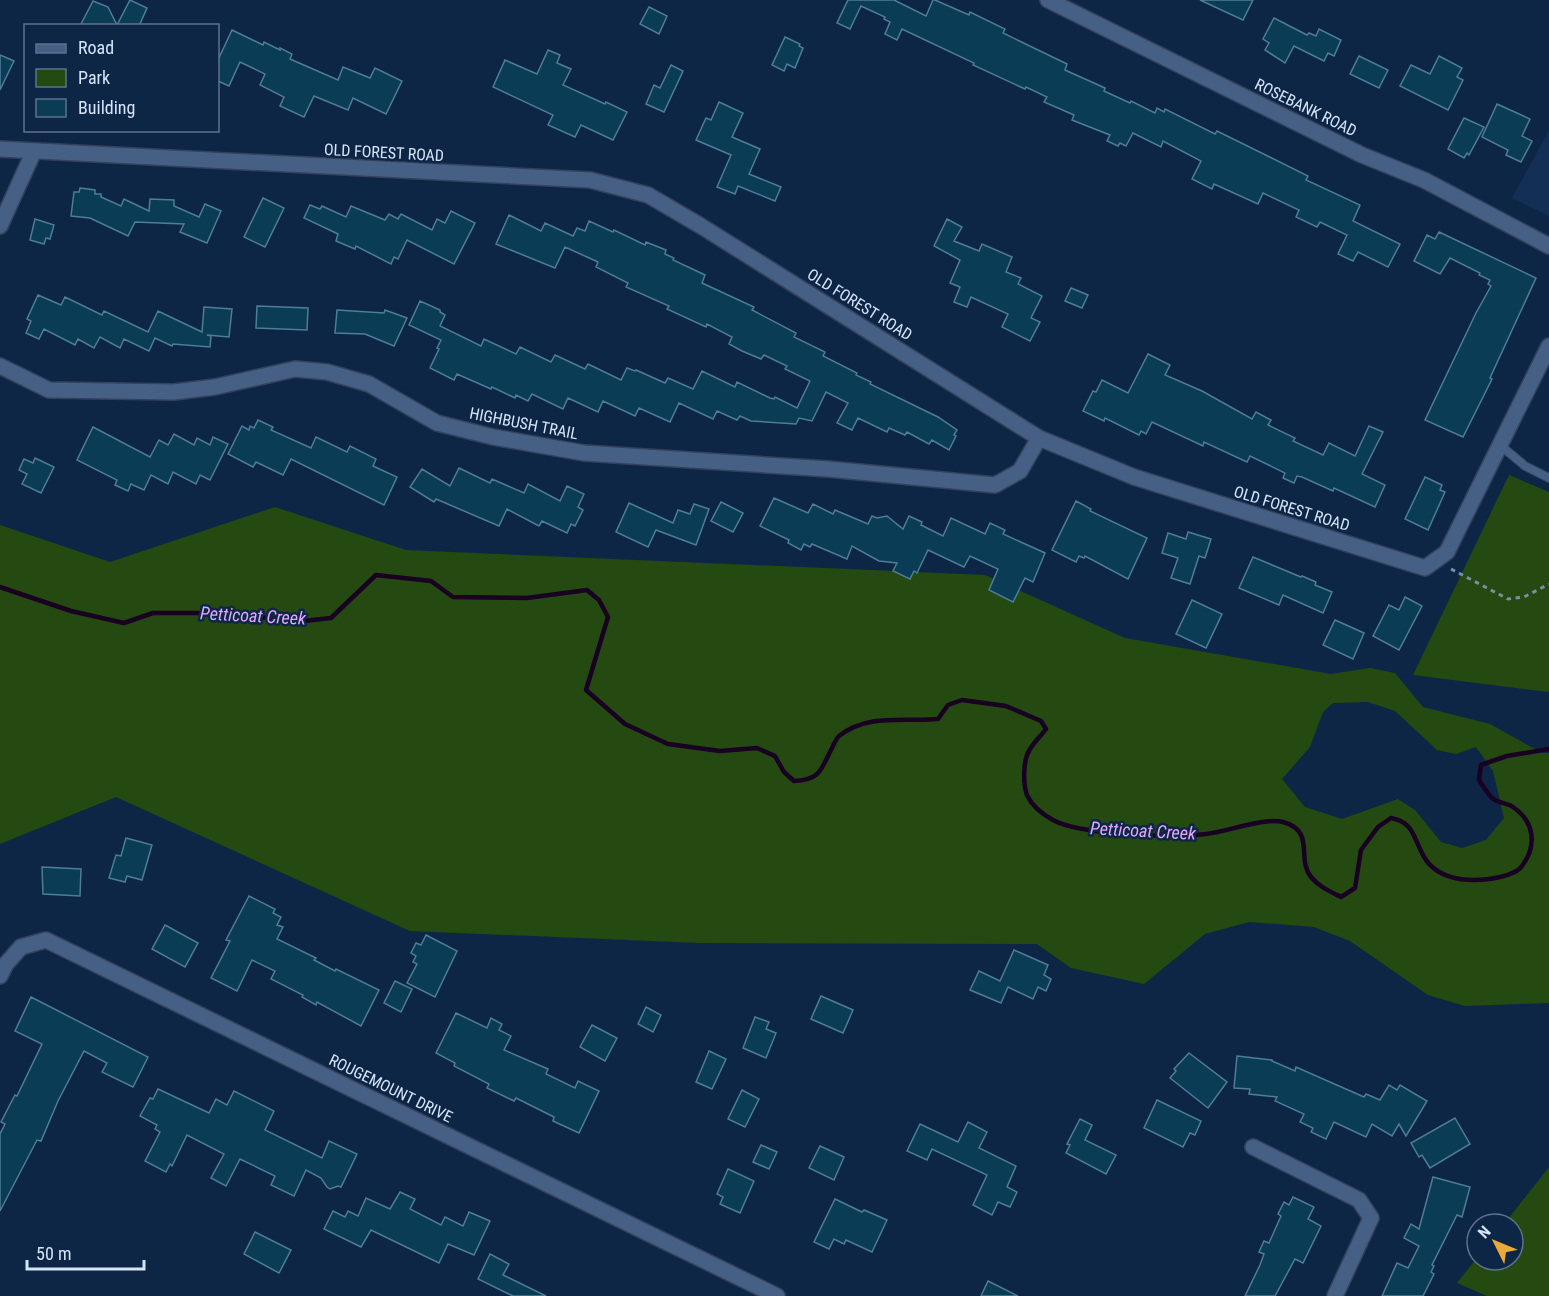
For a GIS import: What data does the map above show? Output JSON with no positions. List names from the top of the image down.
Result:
{
  "streets": {
    "street": [
      "ROSEBANK ROAD",
      "OLD FOREST ROAD",
      "HIGHBUSH TRAIL",
      "ROUGEMOUNT DRIVE"
    ]
  },
  "crossings": [
    ["OLD FOREST ROAD", "HIGHBUSH TRAIL"]
  ],
  "water": ["Petticoat Creek"],
  "legend": ["Road", "Park", "Building"],
  "scale_bar": "50 m",
  "north": "top left"
}
